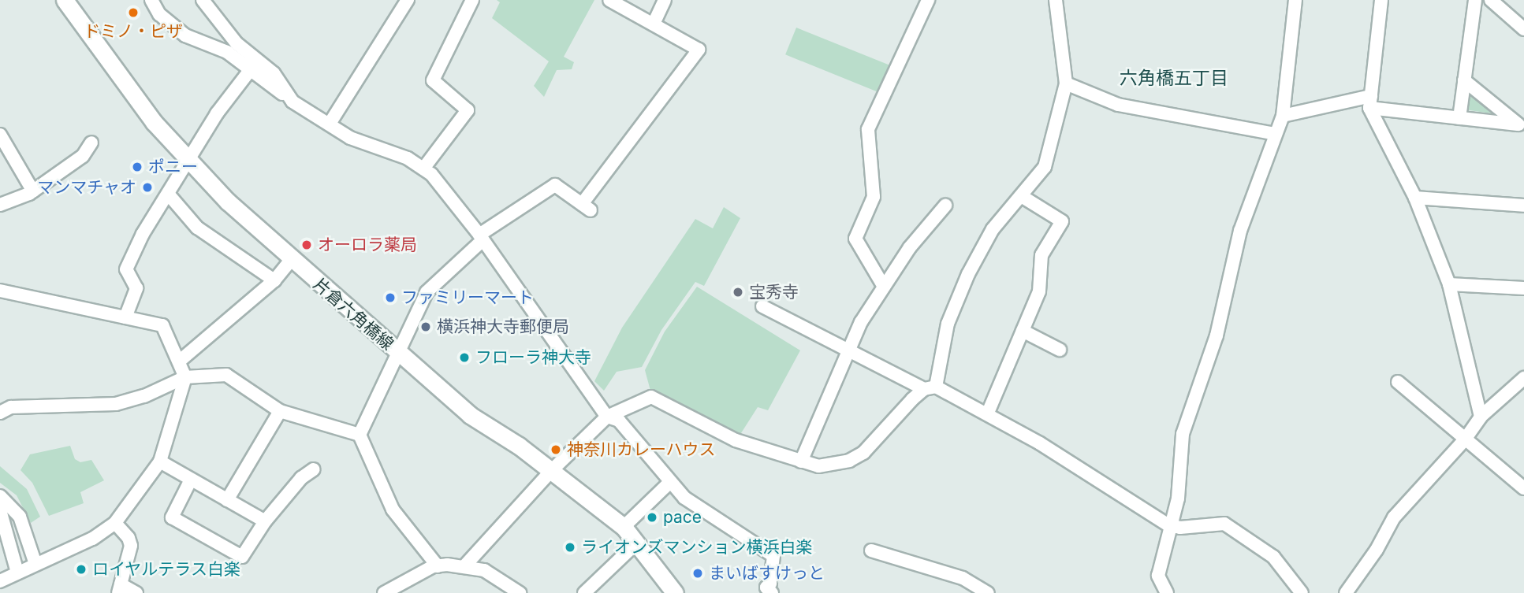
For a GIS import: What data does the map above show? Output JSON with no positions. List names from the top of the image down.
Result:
{
  "streets": {
    "street": ["片倉六角橋線"]
  },
  "districts": ["六角橋五丁目"],
  "places": [
    "ドミノ・ピザ",
    "ポニー",
    "マンマチャオ",
    "オーロラ薬局",
    "宝秀寺",
    "ファミリーマート",
    "横浜神大寺郵便局",
    "フローラ神大寺",
    "神奈川カレーハウス",
    "pace",
    "ライオンズマンション横浜白楽",
    "ロイヤルテラス白楽",
    "まいばすけっと"
  ]
}
